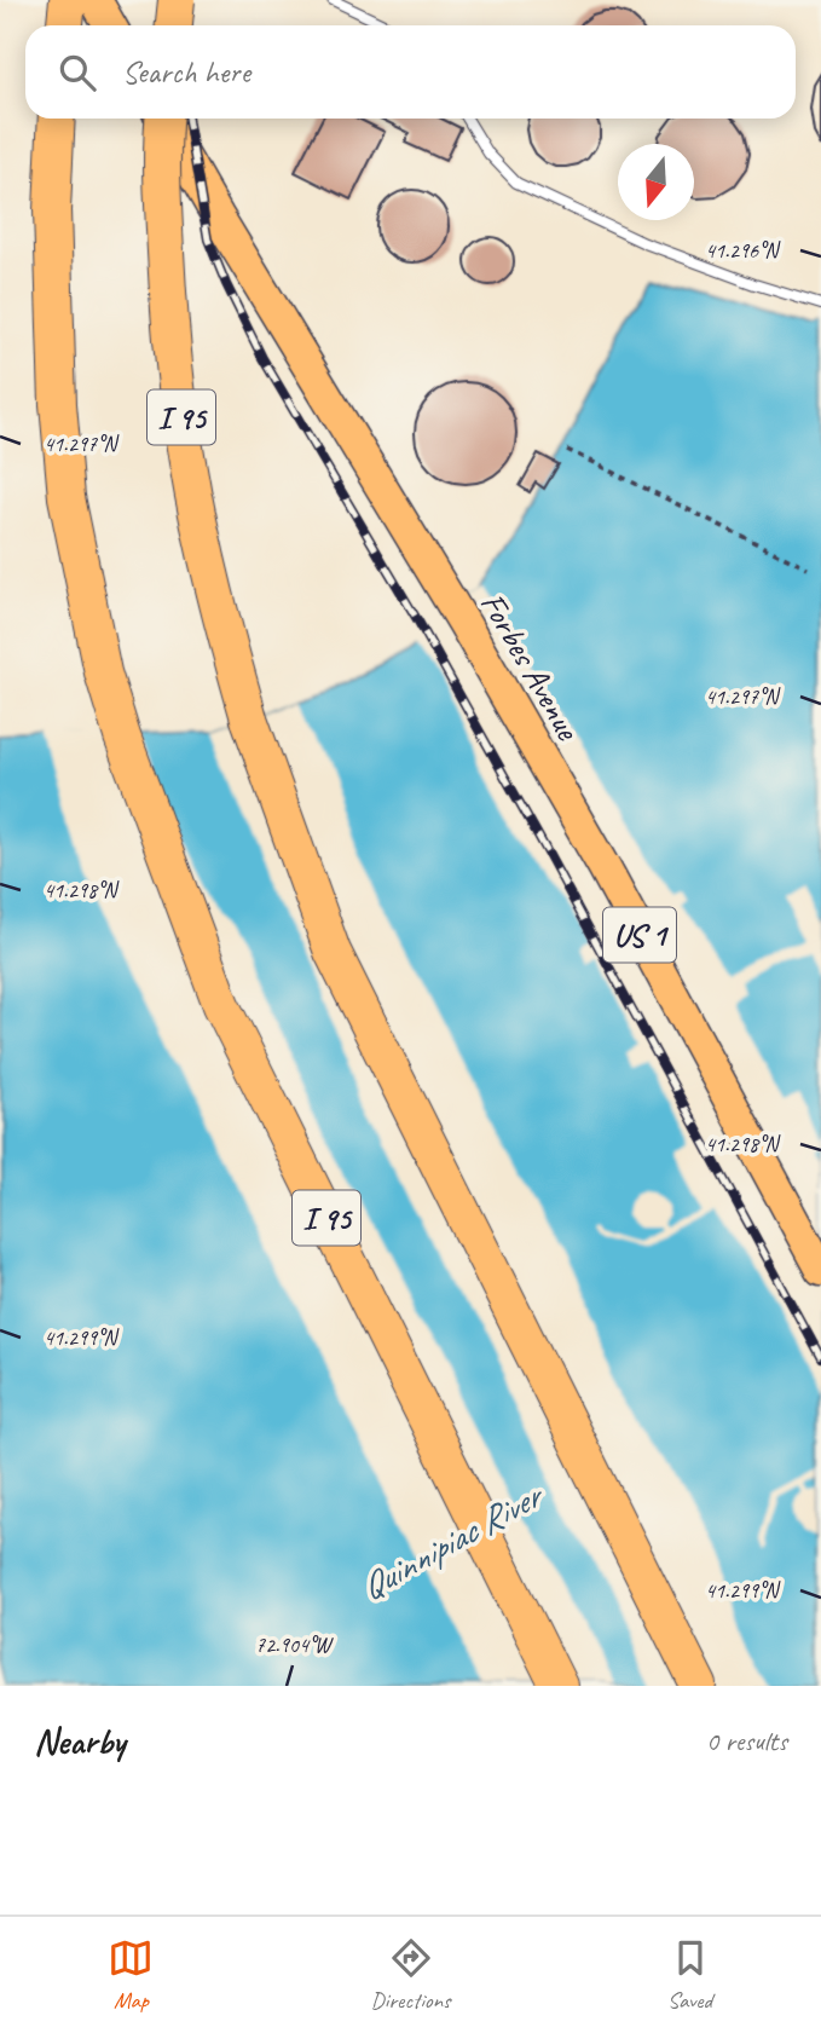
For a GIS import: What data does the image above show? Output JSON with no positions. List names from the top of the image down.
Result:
{
  "streets": {
    "highway": ["I 95"],
    "main road": ["Forbes Avenue", "US 1"]
  },
  "water": ["Quinnipiac River"],
  "north": "bottom",
  "page": {
    "search": "Search here",
    "heading": ["Nearby", "0 results"],
    "nav": ["Map", "Directions", "Saved"]
  },
  "coordinates": [
    "41.296°N",
    "41.297°N",
    "41.298°N",
    "41.299°N",
    "72.904°W"
  ]
}
